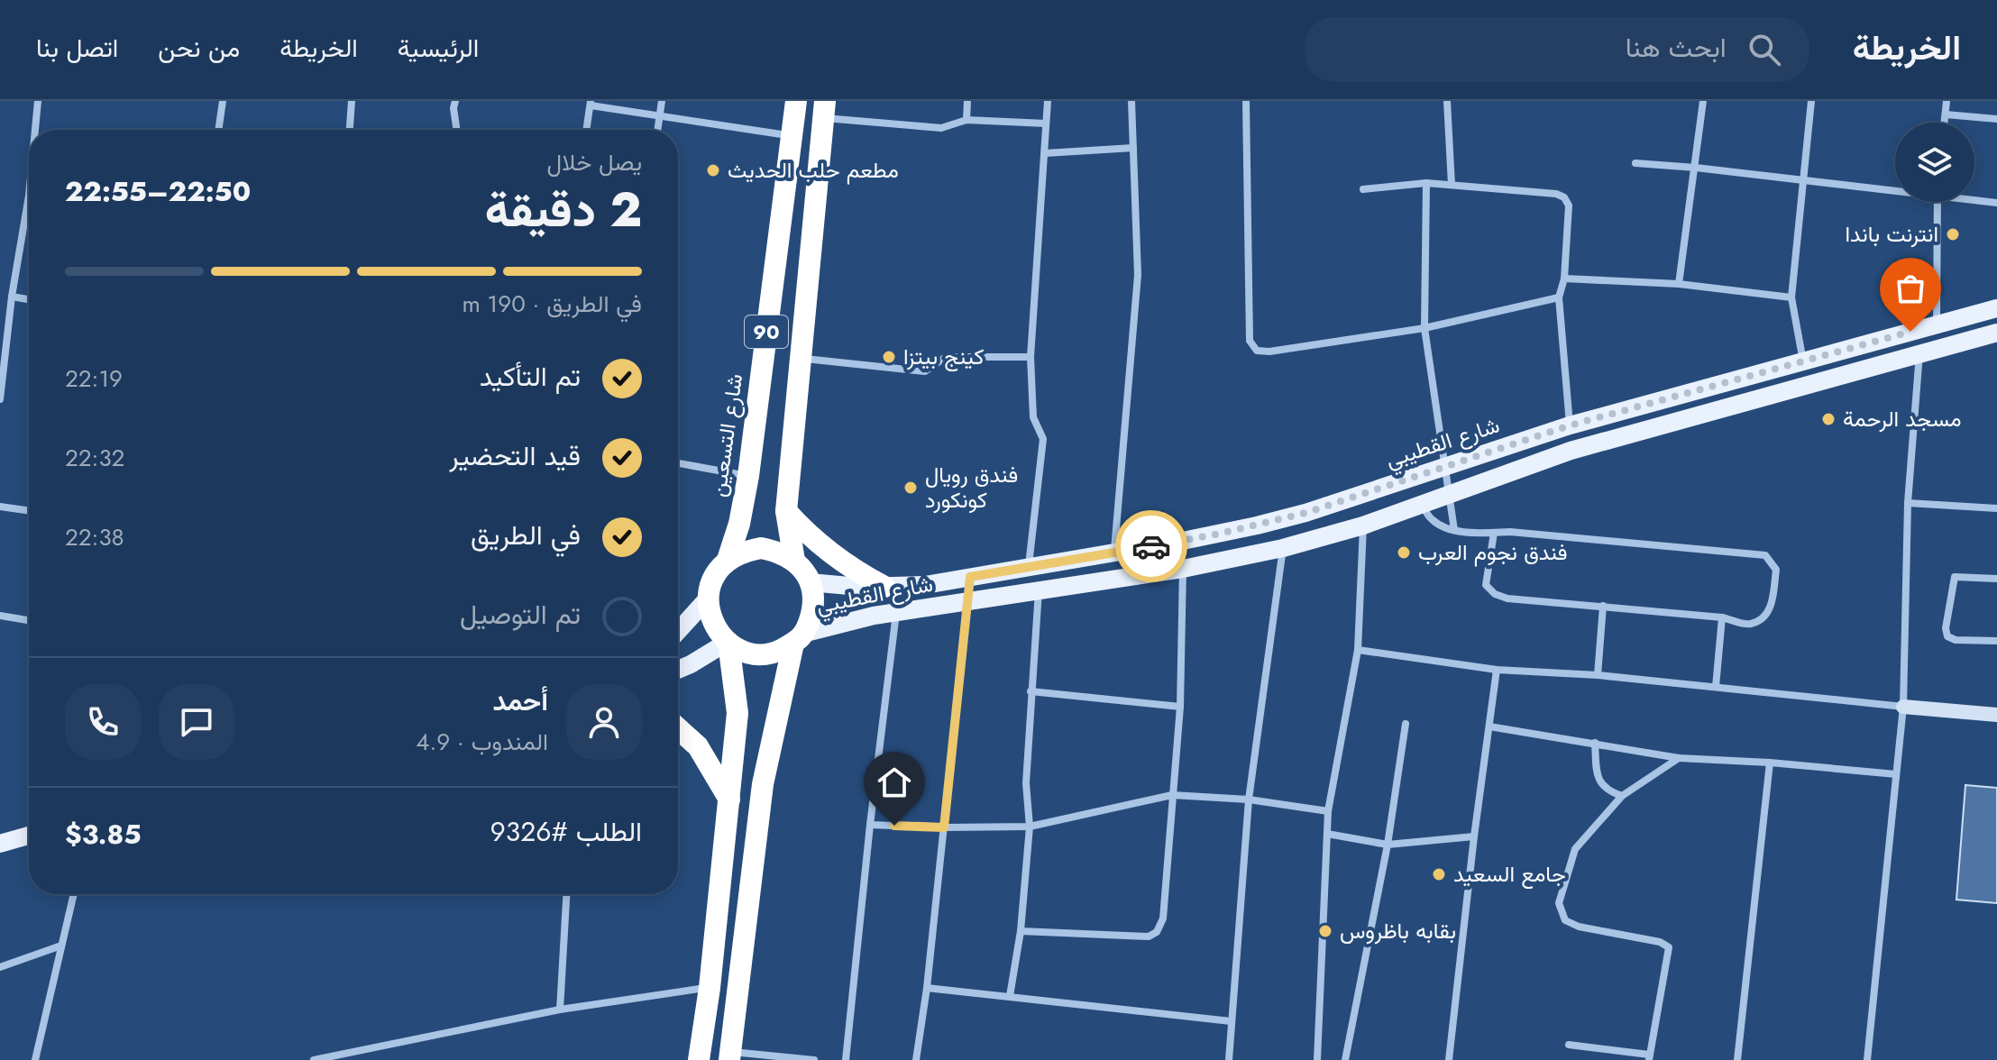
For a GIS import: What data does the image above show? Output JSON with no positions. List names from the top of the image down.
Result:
{
  "streets": {
    "highway": ["90", "شارع التسعين"],
    "main road": ["شارع القطيبي"]
  },
  "crossings": [
    ["90", "شارع التسعين"],
    ["90", "شارع القطيبي"],
    ["شارع التسعين", "شارع القطيبي"]
  ],
  "places": [
    "مطعم حلب الحديث",
    "انترنت باندا",
    "كينج بيتزا",
    "مسجد الرحمة",
    "فندق رويال كونكورد",
    "فندق نجوم العرب",
    "جامع السعيد",
    "بقابه باظروس"
  ],
  "page": {
    "header": "الخريطة",
    "search": "ابحث هنا",
    "nav": [
      "الرئيسية",
      "الخريطة",
      "من نحن",
      "اتصل بنا"
    ],
    "heading": ["2 دقيقة", "يصل خلال", "22:50–22:55"],
    "panel": [
      "أحمد",
      "المندوب · 4.9",
      "الطلب #9326",
      "$3.85"
    ],
    "bar": "في الطريق · 190 m",
    "list": [
      ["تم التأكيد", "22:19"],
      ["قيد التحضير", "22:32"],
      ["في الطريق", "22:38"],
      "تم التوصيل"
    ]
  }
}
